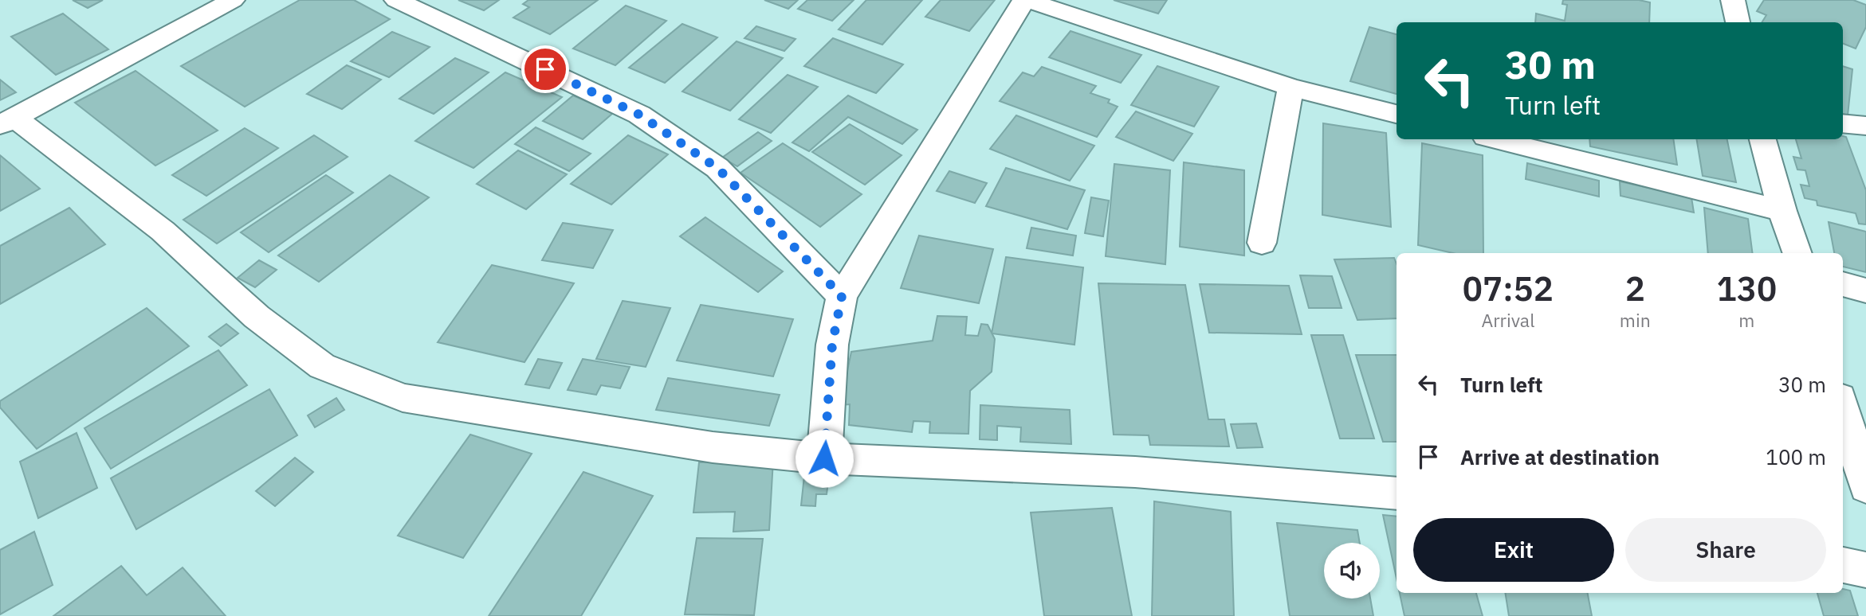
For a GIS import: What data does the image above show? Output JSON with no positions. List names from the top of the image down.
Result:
{
  "page": {
    "turn": ["30 m", "Turn left"],
    "eta": [
      "07:52",
      "Arrival",
      "2",
      "min",
      "130",
      "m"
    ],
    "list": [
      {
        "name": "Turn left",
        "value": "30 m"
      },
      {
        "name": "Arrive at destination",
        "value": "100 m"
      }
    ],
    "buttons": ["Exit", "Share"]
  }
}
